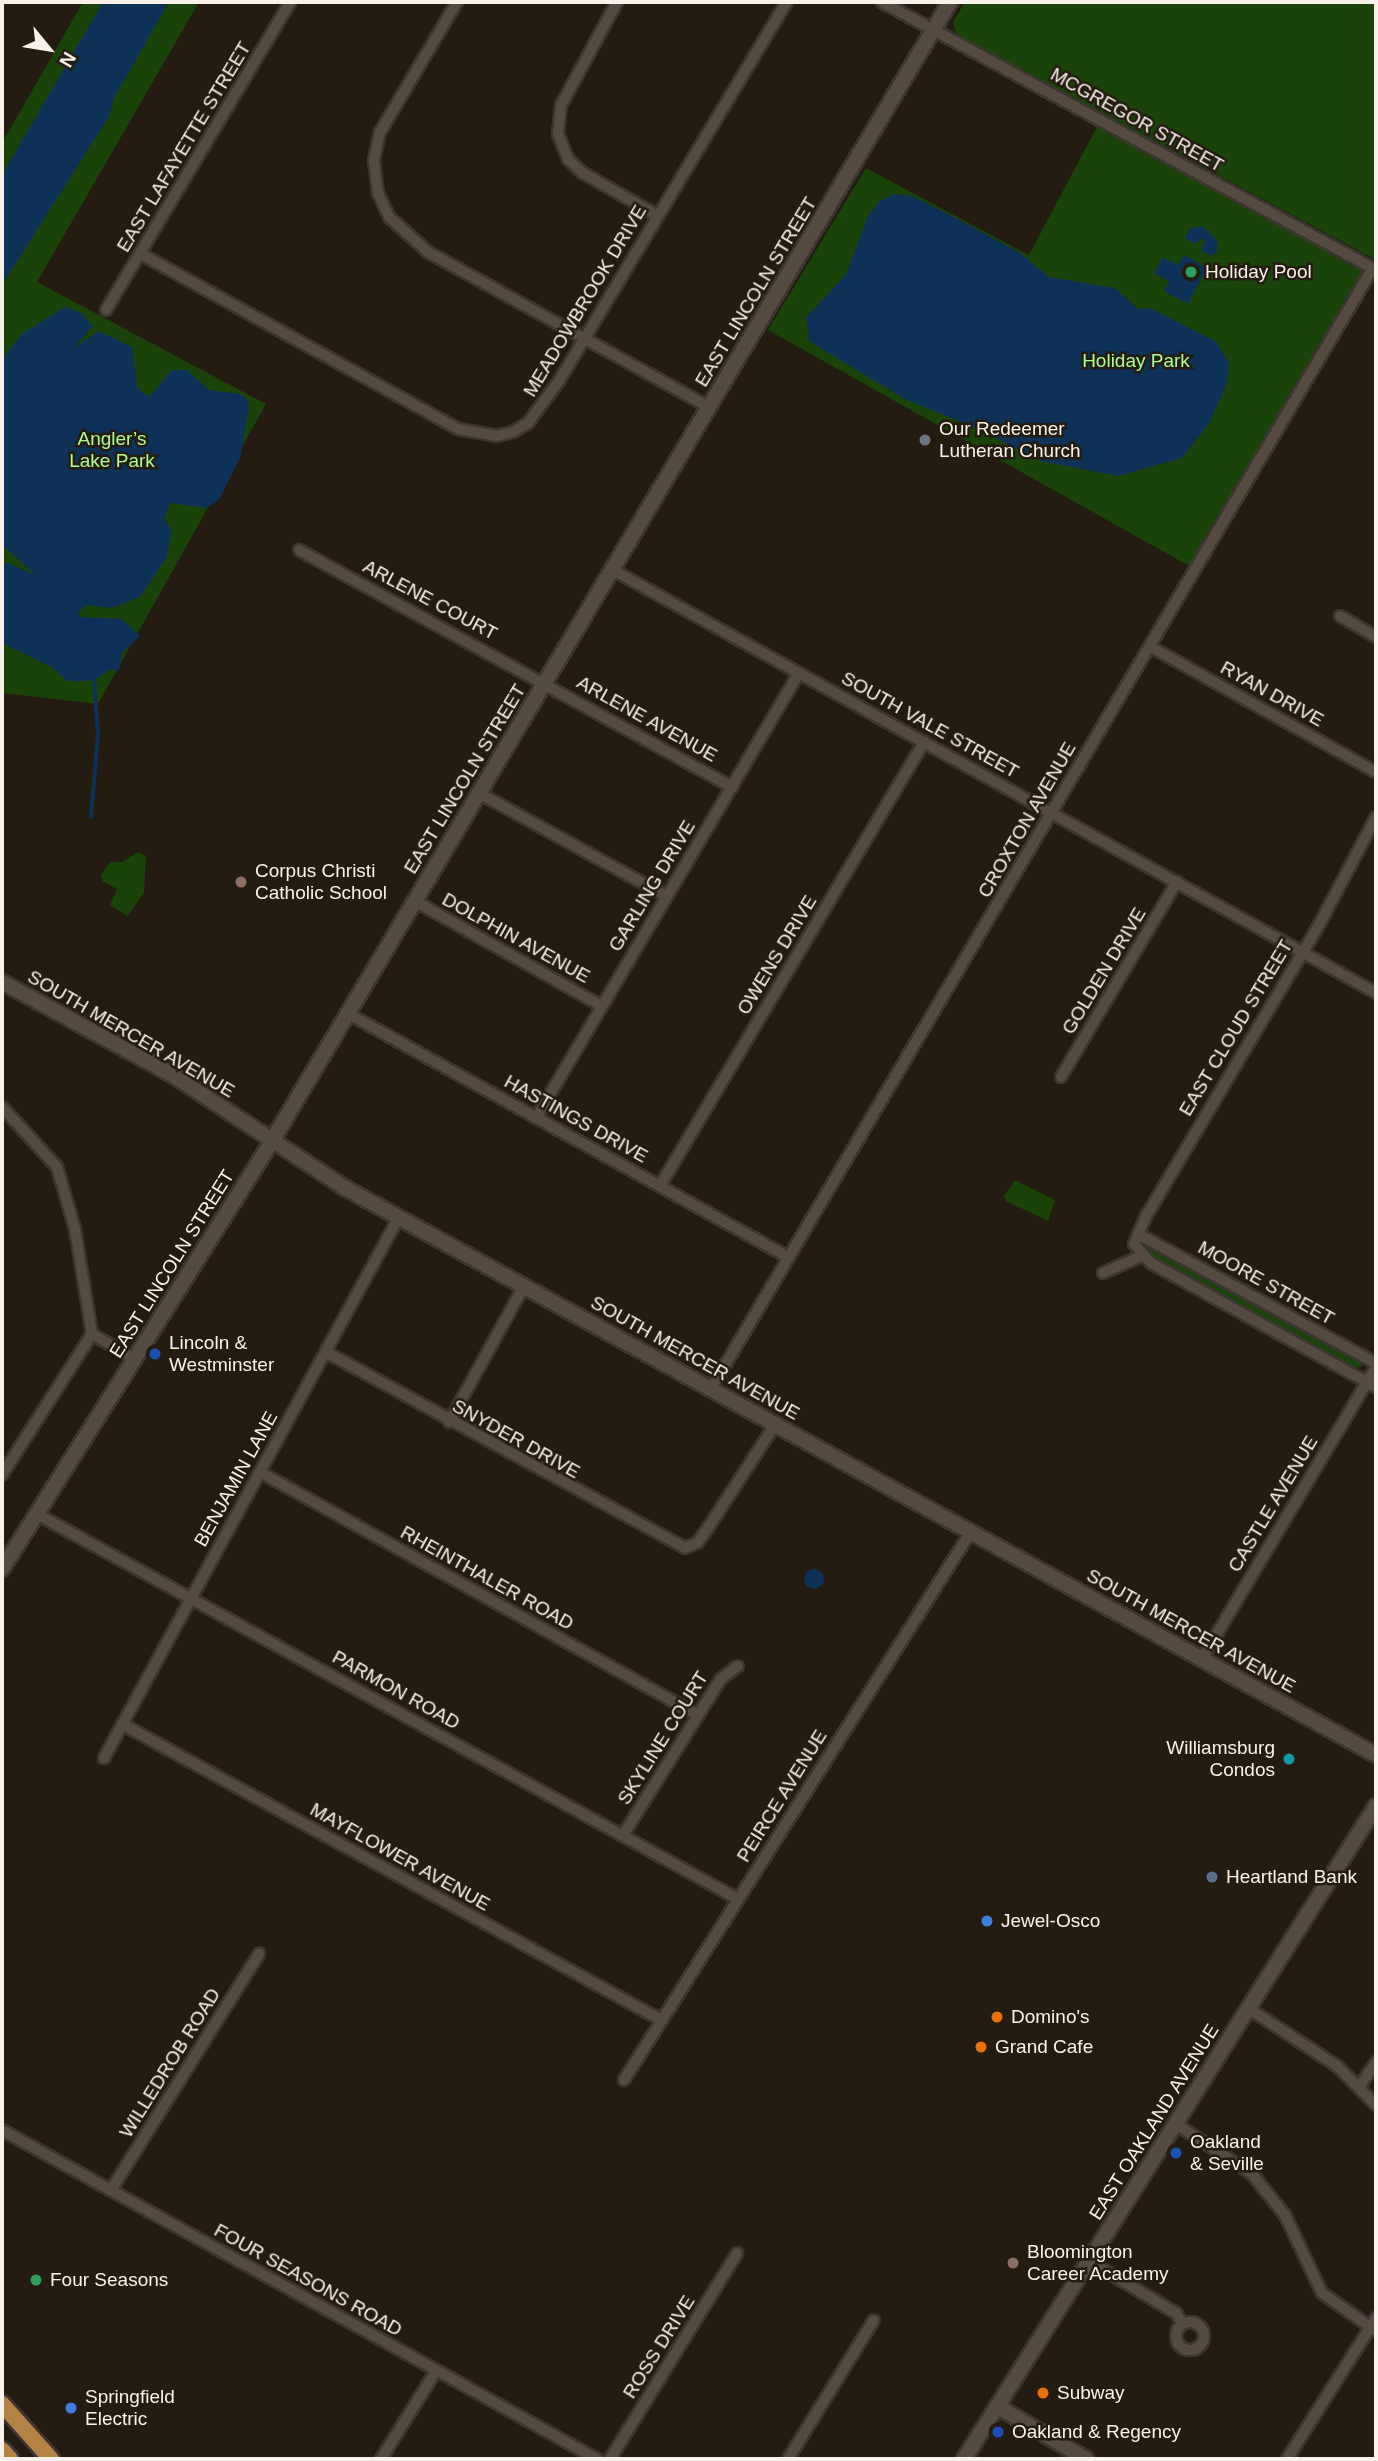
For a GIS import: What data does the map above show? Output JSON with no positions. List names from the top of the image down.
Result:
{
  "streets": {
    "main road": ["EAST LINCOLN STREET", "SOUTH MERCER AVENUE", "EAST OAKLAND AVENUE"],
    "street": [
      "MCGREGOR STREET",
      "EAST LAFAYETTE STREET",
      "MEADOWBROOK DRIVE",
      "ARLENE COURT",
      "RYAN DRIVE",
      "ARLENE AVENUE",
      "SOUTH VALE STREET",
      "CROXTON AVENUE",
      "GARLING DRIVE",
      "DOLPHIN AVENUE",
      "OWENS DRIVE",
      "GOLDEN DRIVE",
      "EAST CLOUD STREET",
      "HASTINGS DRIVE",
      "MOORE STREET",
      "SNYDER DRIVE",
      "BENJAMIN LANE",
      "CASTLE AVENUE",
      "RHEINTHALER ROAD",
      "PARMON ROAD",
      "SKYLINE COURT",
      "PEIRCE AVENUE",
      "MAYFLOWER AVENUE",
      "WILLEDROB ROAD",
      "FOUR SEASONS ROAD",
      "ROSS DRIVE"
    ]
  },
  "crossings": [
    ["MCGREGOR STREET", "EAST LINCOLN STREET"],
    ["MCGREGOR STREET", "CROXTON AVENUE"],
    ["EAST LAFAYETTE STREET", "MEADOWBROOK DRIVE"],
    ["EAST LINCOLN STREET", "ARLENE COURT"],
    ["EAST LINCOLN STREET", "ARLENE AVENUE"],
    ["EAST LINCOLN STREET", "SOUTH VALE STREET"],
    ["EAST LINCOLN STREET", "DOLPHIN AVENUE"],
    ["EAST LINCOLN STREET", "SOUTH MERCER AVENUE"],
    ["EAST LINCOLN STREET", "HASTINGS DRIVE"],
    ["EAST LINCOLN STREET", "PARMON ROAD"],
    ["ARLENE COURT", "ARLENE AVENUE"],
    ["RYAN DRIVE", "CROXTON AVENUE"],
    ["ARLENE AVENUE", "GARLING DRIVE"],
    ["SOUTH VALE STREET", "CROXTON AVENUE"],
    ["SOUTH VALE STREET", "GARLING DRIVE"],
    ["SOUTH VALE STREET", "OWENS DRIVE"],
    ["SOUTH VALE STREET", "GOLDEN DRIVE"],
    ["SOUTH VALE STREET", "EAST CLOUD STREET"],
    ["CROXTON AVENUE", "SOUTH MERCER AVENUE"],
    ["CROXTON AVENUE", "HASTINGS DRIVE"],
    ["GARLING DRIVE", "DOLPHIN AVENUE"],
    ["GARLING DRIVE", "HASTINGS DRIVE"],
    ["OWENS DRIVE", "HASTINGS DRIVE"],
    ["EAST CLOUD STREET", "MOORE STREET"],
    ["SOUTH MERCER AVENUE", "SNYDER DRIVE"],
    ["SOUTH MERCER AVENUE", "BENJAMIN LANE"],
    ["SOUTH MERCER AVENUE", "CASTLE AVENUE"],
    ["SOUTH MERCER AVENUE", "PEIRCE AVENUE"],
    ["MOORE STREET", "CASTLE AVENUE"],
    ["SNYDER DRIVE", "BENJAMIN LANE"],
    ["BENJAMIN LANE", "RHEINTHALER ROAD"],
    ["BENJAMIN LANE", "PARMON ROAD"],
    ["BENJAMIN LANE", "MAYFLOWER AVENUE"],
    ["RHEINTHALER ROAD", "SKYLINE COURT"],
    ["PARMON ROAD", "SKYLINE COURT"],
    ["PARMON ROAD", "PEIRCE AVENUE"],
    ["PEIRCE AVENUE", "MAYFLOWER AVENUE"],
    ["WILLEDROB ROAD", "FOUR SEASONS ROAD"]
  ],
  "parks": ["Holiday Park", "Angler’s Lake Park"],
  "places": [
    "Holiday Pool",
    "Our Redeemer Lutheran Church",
    "Corpus Christi Catholic School",
    "Lincoln & Westminster",
    "Williamsburg Condos",
    "Heartland Bank",
    "Jewel-Osco",
    "Domino's",
    "Grand Cafe",
    "Oakland & Seville",
    "Bloomington Career Academy",
    "Four Seasons",
    "Subway",
    "Springfield Electric",
    "Oakland & Regency"
  ],
  "north": "bottom right"
}
